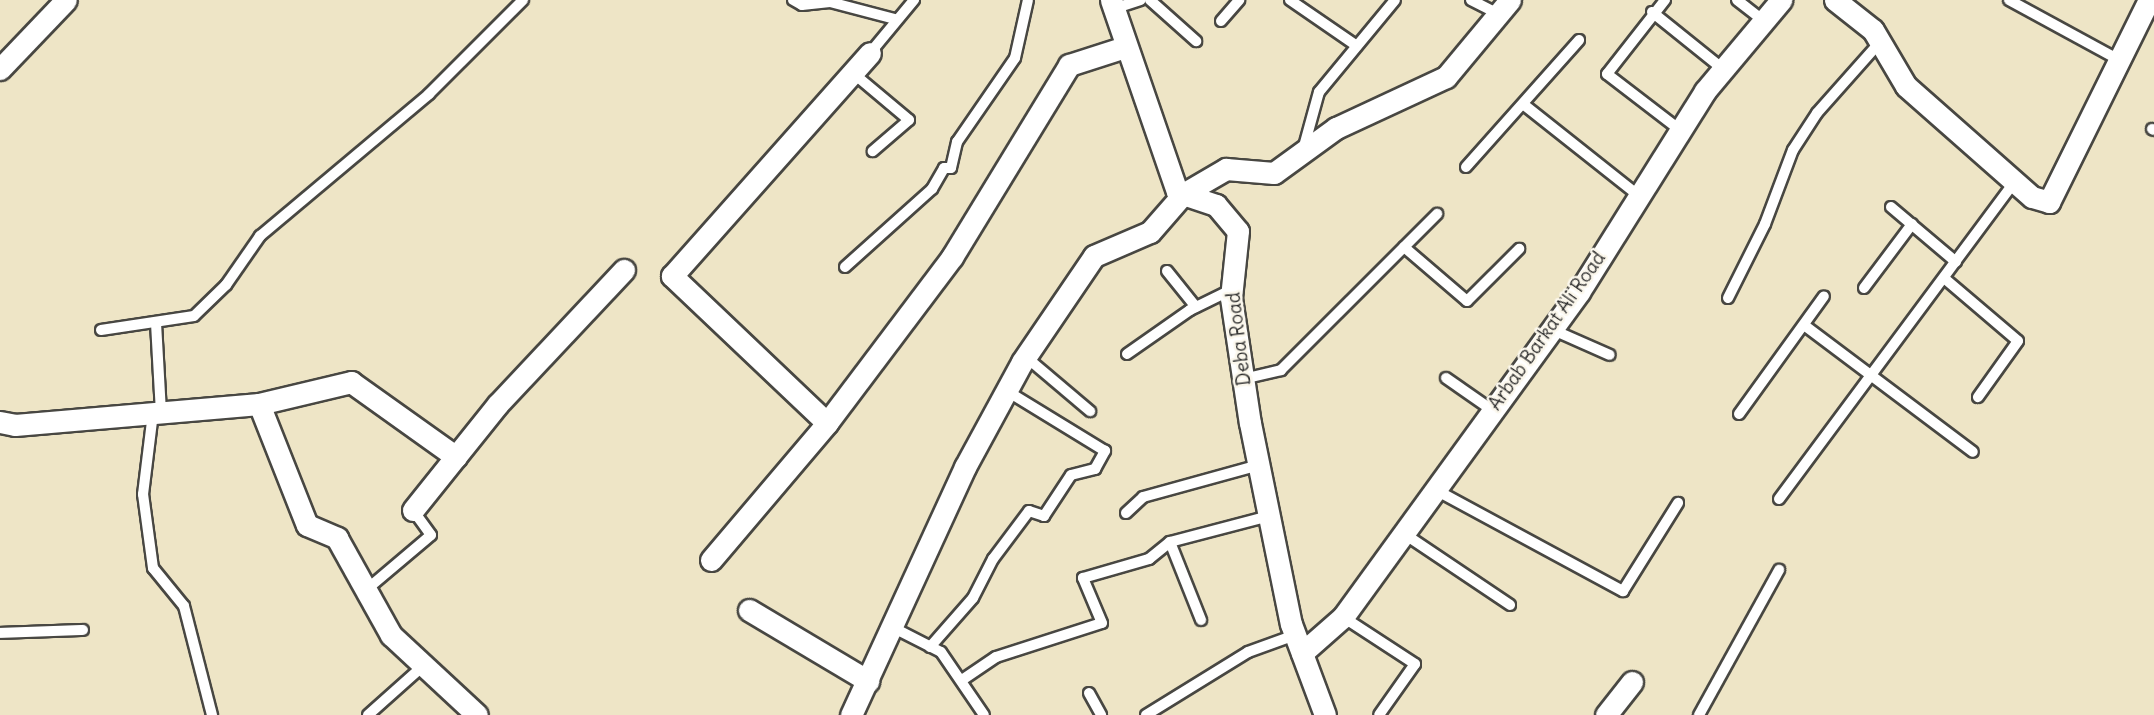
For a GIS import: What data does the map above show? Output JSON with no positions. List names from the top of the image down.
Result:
{
  "streets": {
    "street": ["Arbab Barkat Ali Road", "Deba Road"]
  },
  "crossings": [
    ["Arbab Barkat Ali Road", "Deba Road"]
  ]
}
